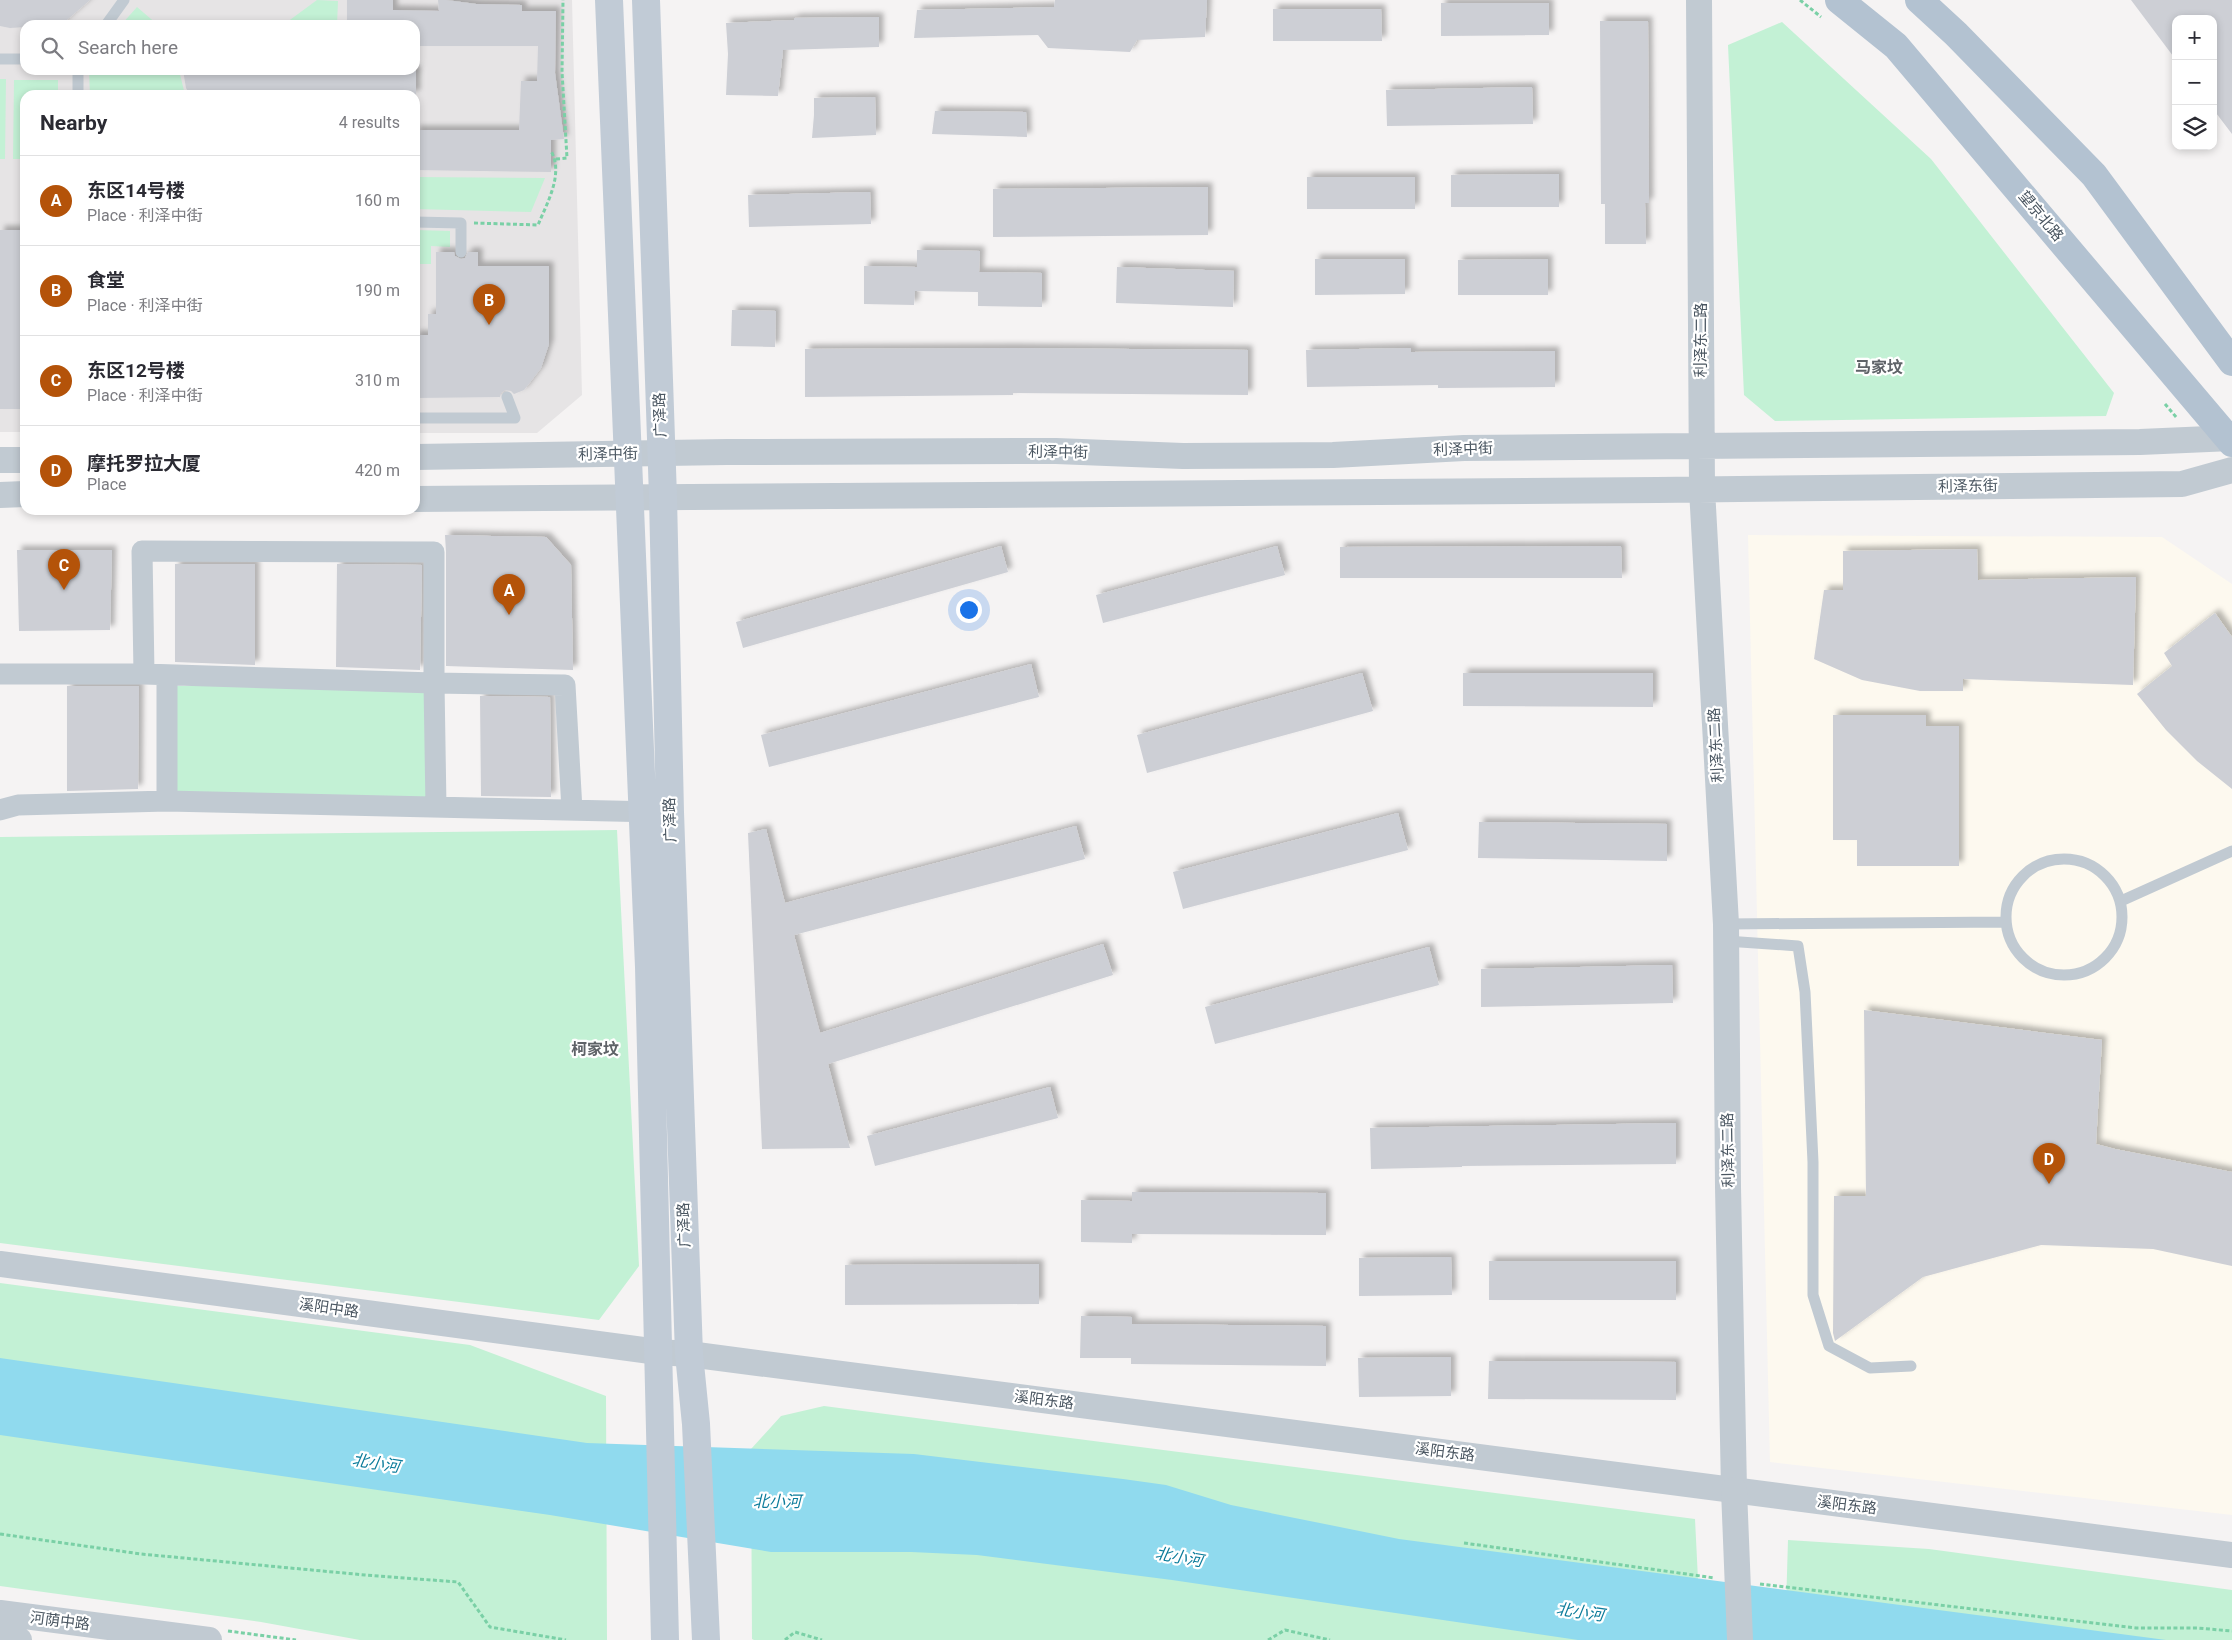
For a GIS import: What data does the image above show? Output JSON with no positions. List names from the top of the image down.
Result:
{
  "streets": {
    "main road": ["望京北路", "广泽路"],
    "street": [
      "利泽东二路",
      "利泽中街",
      "利泽东街",
      "溪阳中路",
      "溪阳东路",
      "河荫中路"
    ]
  },
  "crossings": [
    ["利泽东二路", "利泽中街"],
    ["利泽东二路", "利泽东街"],
    ["利泽东二路", "溪阳东路"],
    ["广泽路", "利泽中街"],
    ["广泽路", "溪阳中路"],
    ["广泽路", "溪阳东路"],
    ["溪阳中路", "溪阳东路"]
  ],
  "districts": ["马家坟", "柯家坟"],
  "water": ["北小河"],
  "page": {
    "map_buttons": ["+", "−"],
    "search": "Search here",
    "heading": ["Nearby", "4 results"],
    "list": [
      {
        "mark": "A",
        "name": "东区14号楼",
        "note": "Place · 利泽中街",
        "value": "160 m"
      },
      {
        "mark": "B",
        "name": "食堂",
        "note": "Place · 利泽中街",
        "value": "190 m"
      },
      {
        "mark": "C",
        "name": "东区12号楼",
        "note": "Place · 利泽中街",
        "value": "310 m"
      },
      {
        "mark": "D",
        "name": "摩托罗拉大厦",
        "note": "Place",
        "value": "420 m"
      }
    ],
    "pins": [
      "B",
      "C",
      "A",
      "D"
    ]
  }
}
